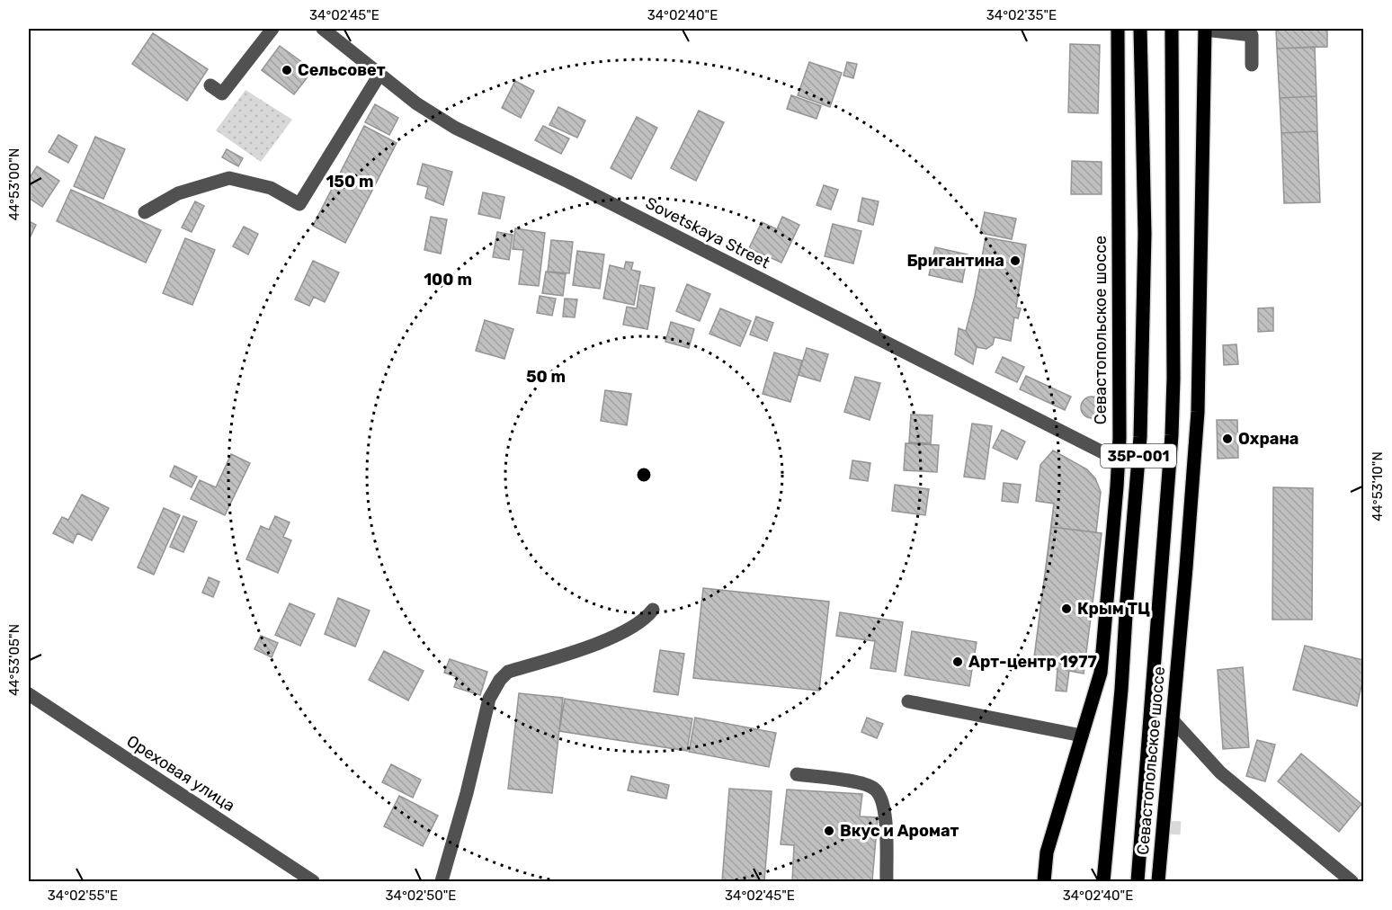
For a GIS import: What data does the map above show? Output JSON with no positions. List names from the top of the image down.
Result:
{
  "streets": {
    "main road": ["Севастопольское шоссе", "35Р-001"],
    "street": ["Sovetskaya Street", "Ореховая улица"]
  },
  "crossings": [
    ["Sovetskaya Street", "Севастопольское шоссе"]
  ],
  "places": [
    "Сельсовет",
    "Бригантина",
    "Охрана",
    "Крым ТЦ",
    "Арт-центр 1977",
    "Вкус и Аромат"
  ],
  "coordinates": [
    "34°02'45\"E",
    "34°02'40\"E",
    "34°02'35\"E",
    "44°53'00\"N",
    "44°53'10\"N",
    "44°53'05\"N",
    "34°02'55\"E",
    "34°02'50\"E"
  ],
  "rings": ["150 m", "100 m", "50 m"]
}
